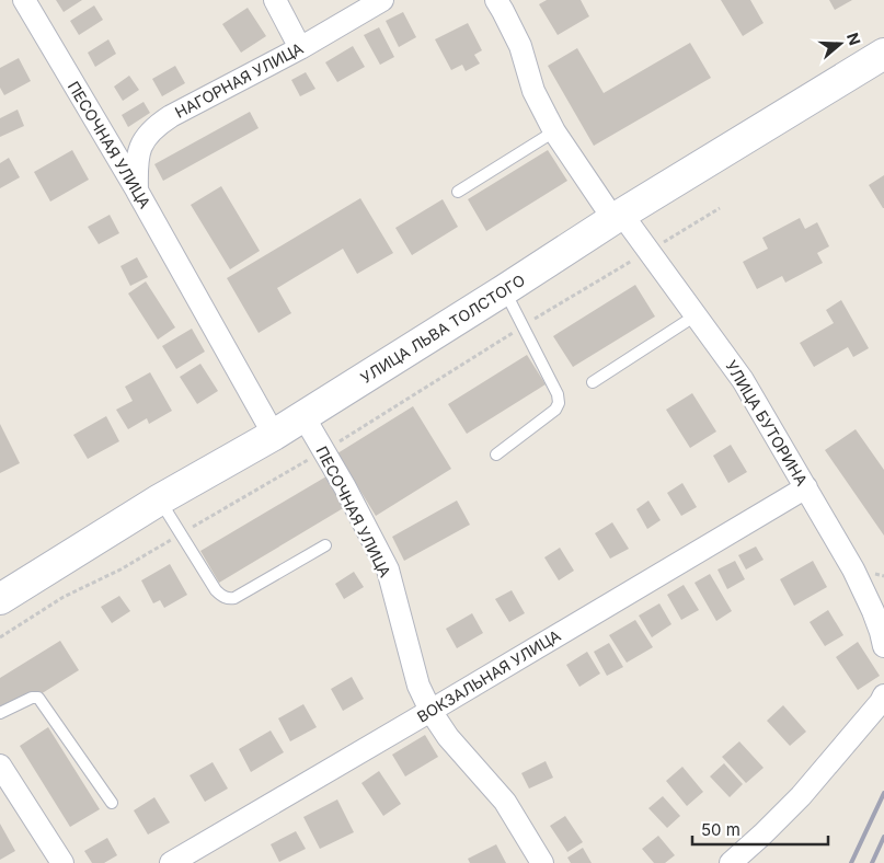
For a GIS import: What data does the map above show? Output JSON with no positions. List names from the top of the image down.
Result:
{
  "streets": {
    "main road": ["УЛИЦА ЛЬВА ТОЛСТОГО"],
    "street": [
      "НАГОРНАЯ УЛИЦА",
      "ПЕСОЧНАЯ УЛИЦА",
      "УЛИЦА БУТОРИНА",
      "ВОКЗАЛЬНАЯ УЛИЦА"
    ]
  },
  "crossings": [
    ["НАГОРНАЯ УЛИЦА", "ПЕСОЧНАЯ УЛИЦА"],
    ["ПЕСОЧНАЯ УЛИЦА", "УЛИЦА ЛЬВА ТОЛСТОГО"],
    ["ПЕСОЧНАЯ УЛИЦА", "ВОКЗАЛЬНАЯ УЛИЦА"],
    ["УЛИЦА ЛЬВА ТОЛСТОГО", "УЛИЦА БУТОРИНА"],
    ["УЛИЦА БУТОРИНА", "ВОКЗАЛЬНАЯ УЛИЦА"]
  ],
  "scale_bar": "50 m",
  "north": "right"
}
